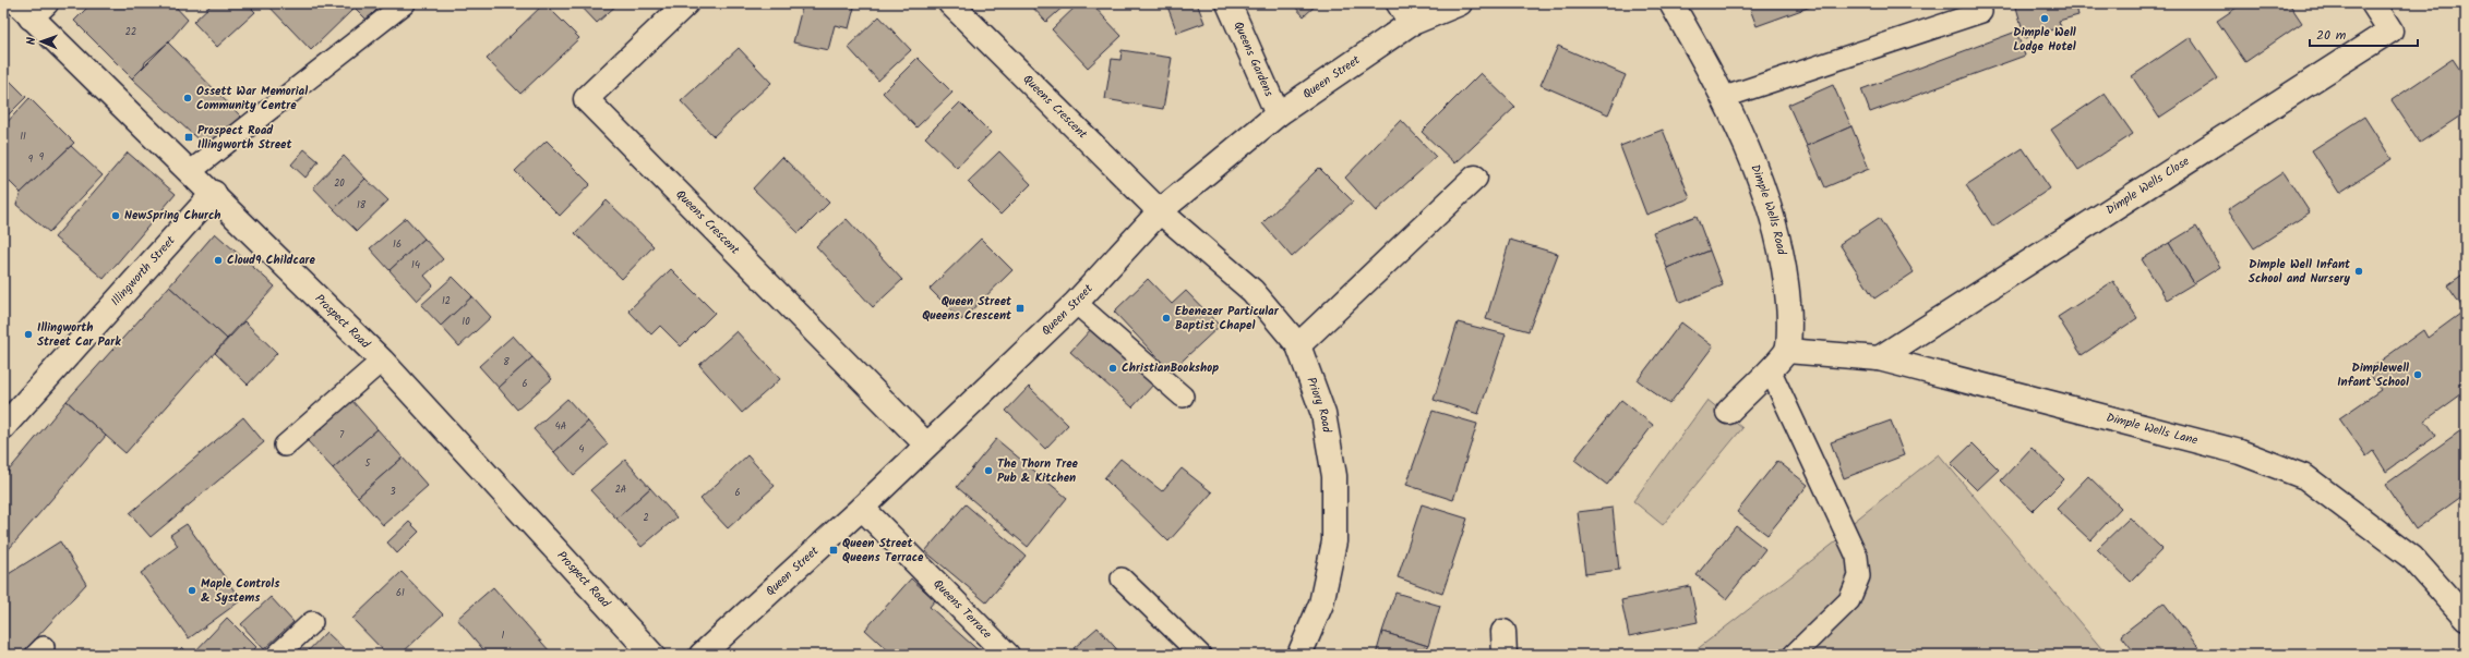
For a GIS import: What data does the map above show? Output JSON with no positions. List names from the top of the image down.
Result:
{
  "streets": {
    "street": [
      "Queens Gardens",
      "Queen Street",
      "Queens Crescent",
      "Dimple Wells Close",
      "Dimple Wells Road",
      "Illingworth Street",
      "Prospect Road",
      "Priory Road",
      "Dimple Wells Lane",
      "Queens Terrace"
    ]
  },
  "crossings": [
    ["Queens Gardens", "Queen Street"],
    ["Queen Street", "Queens Crescent"],
    ["Queen Street", "Priory Road"],
    ["Queen Street", "Queens Terrace"],
    ["Queens Crescent", "Priory Road"],
    ["Dimple Wells Close", "Dimple Wells Lane"],
    ["Dimple Wells Road", "Dimple Wells Lane"],
    ["Illingworth Street", "Prospect Road"]
  ],
  "places": {
    "other": [
      "Dimple Well Lodge Hotel",
      "Ossett War Memorial Community Centre",
      "NewSpring Church",
      "Cloud9 Childcare",
      "Dimple Well Infant School and Nursery",
      "Ebenezer Particular Baptist Chapel",
      "Illingworth Street Car Park",
      "ChristianBookshop",
      "Dimplewell Infant School",
      "The Thorn Tree Pub & Kitchen",
      "Maple Controls & Systems"
    ],
    "transit": ["Prospect Road Illingworth Street", "Queen Street Queens Crescent", "Queen Street Queens Terrace"]
  },
  "house_numbers": [
    "22",
    "11",
    "9",
    "9",
    "20",
    "18",
    "16",
    "14",
    "12",
    "10",
    "8",
    "6",
    "4A",
    "7",
    "4",
    "5",
    "2A",
    "3",
    "6",
    "2",
    "61",
    "1"
  ],
  "scale_bar": "20 m",
  "north": "left"
}
